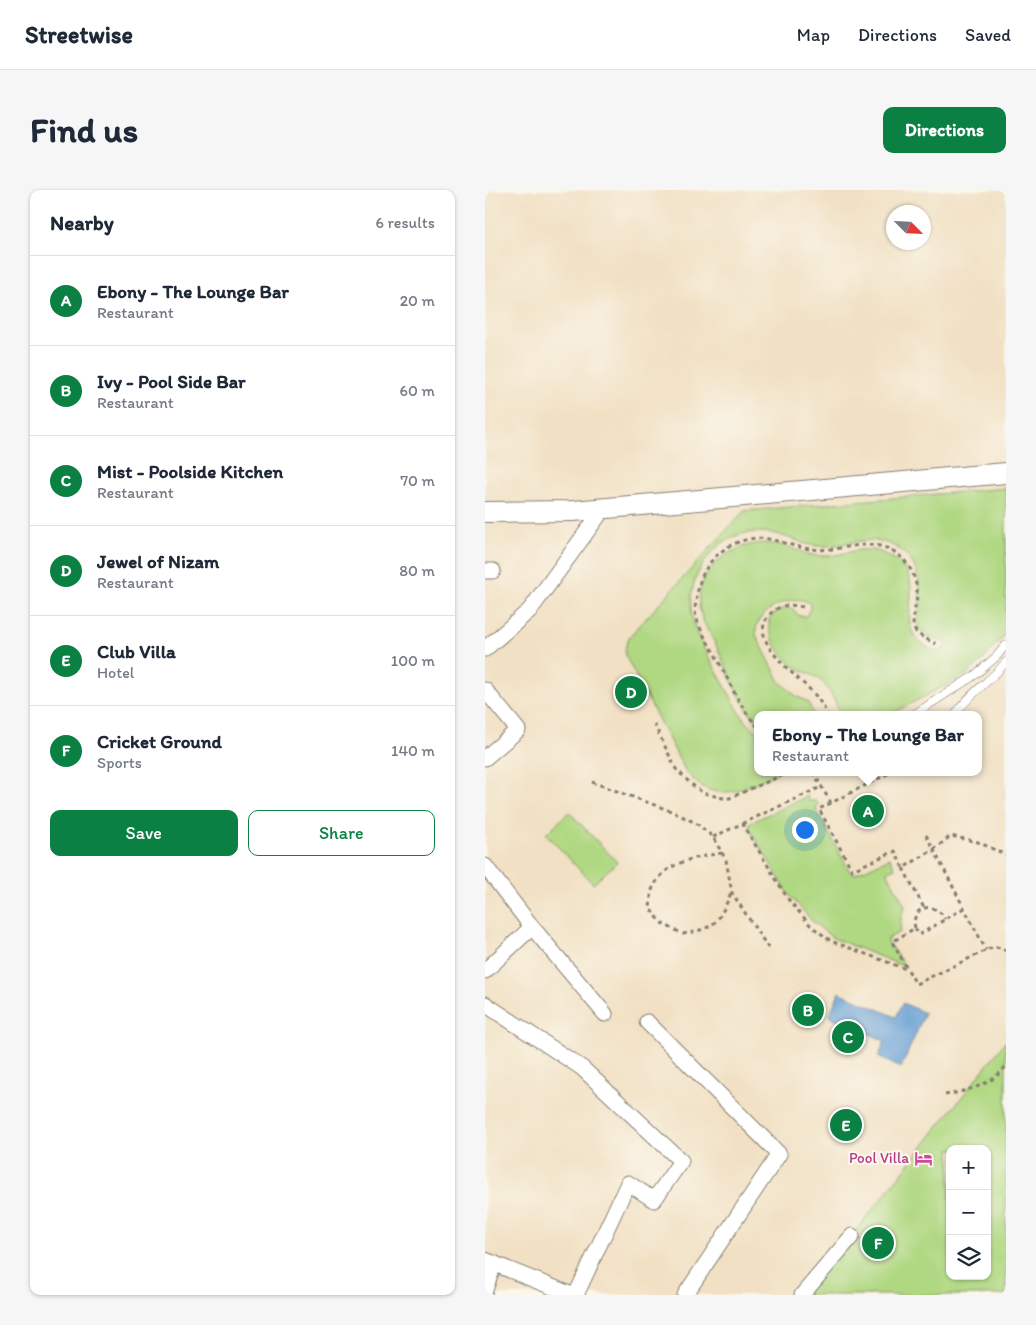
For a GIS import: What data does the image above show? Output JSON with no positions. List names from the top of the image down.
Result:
{
  "places": {
    "hotel": ["Pool Villa"]
  },
  "north": "bottom right",
  "page": {
    "header": "Streetwise",
    "nav": ["Map", "Directions", "Saved"],
    "buttons": [
      "Directions",
      ["Save", "Share"]
    ],
    "title": "Find us",
    "heading": ["Nearby", "6 results"],
    "list": [
      {
        "mark": "A",
        "name": "Ebony - The Lounge Bar",
        "note": "Restaurant",
        "value": "20 m"
      },
      {
        "mark": "B",
        "name": "Ivy - Pool Side Bar",
        "note": "Restaurant",
        "value": "60 m"
      },
      {
        "mark": "C",
        "name": "Mist - Poolside Kitchen",
        "note": "Restaurant",
        "value": "70 m"
      },
      {
        "mark": "D",
        "name": "Jewel of Nizam",
        "note": "Restaurant",
        "value": "80 m"
      },
      {
        "mark": "E",
        "name": "Club Villa",
        "note": "Hotel",
        "value": "100 m"
      },
      {
        "mark": "F",
        "name": "Cricket Ground",
        "note": "Sports",
        "value": "140 m"
      }
    ],
    "pins": [
      "D",
      "A",
      "B",
      "C",
      "E",
      "F"
    ],
    "popup": ["Ebony - The Lounge Bar", "Restaurant"],
    "map_buttons": ["+", "−"]
  }
}
